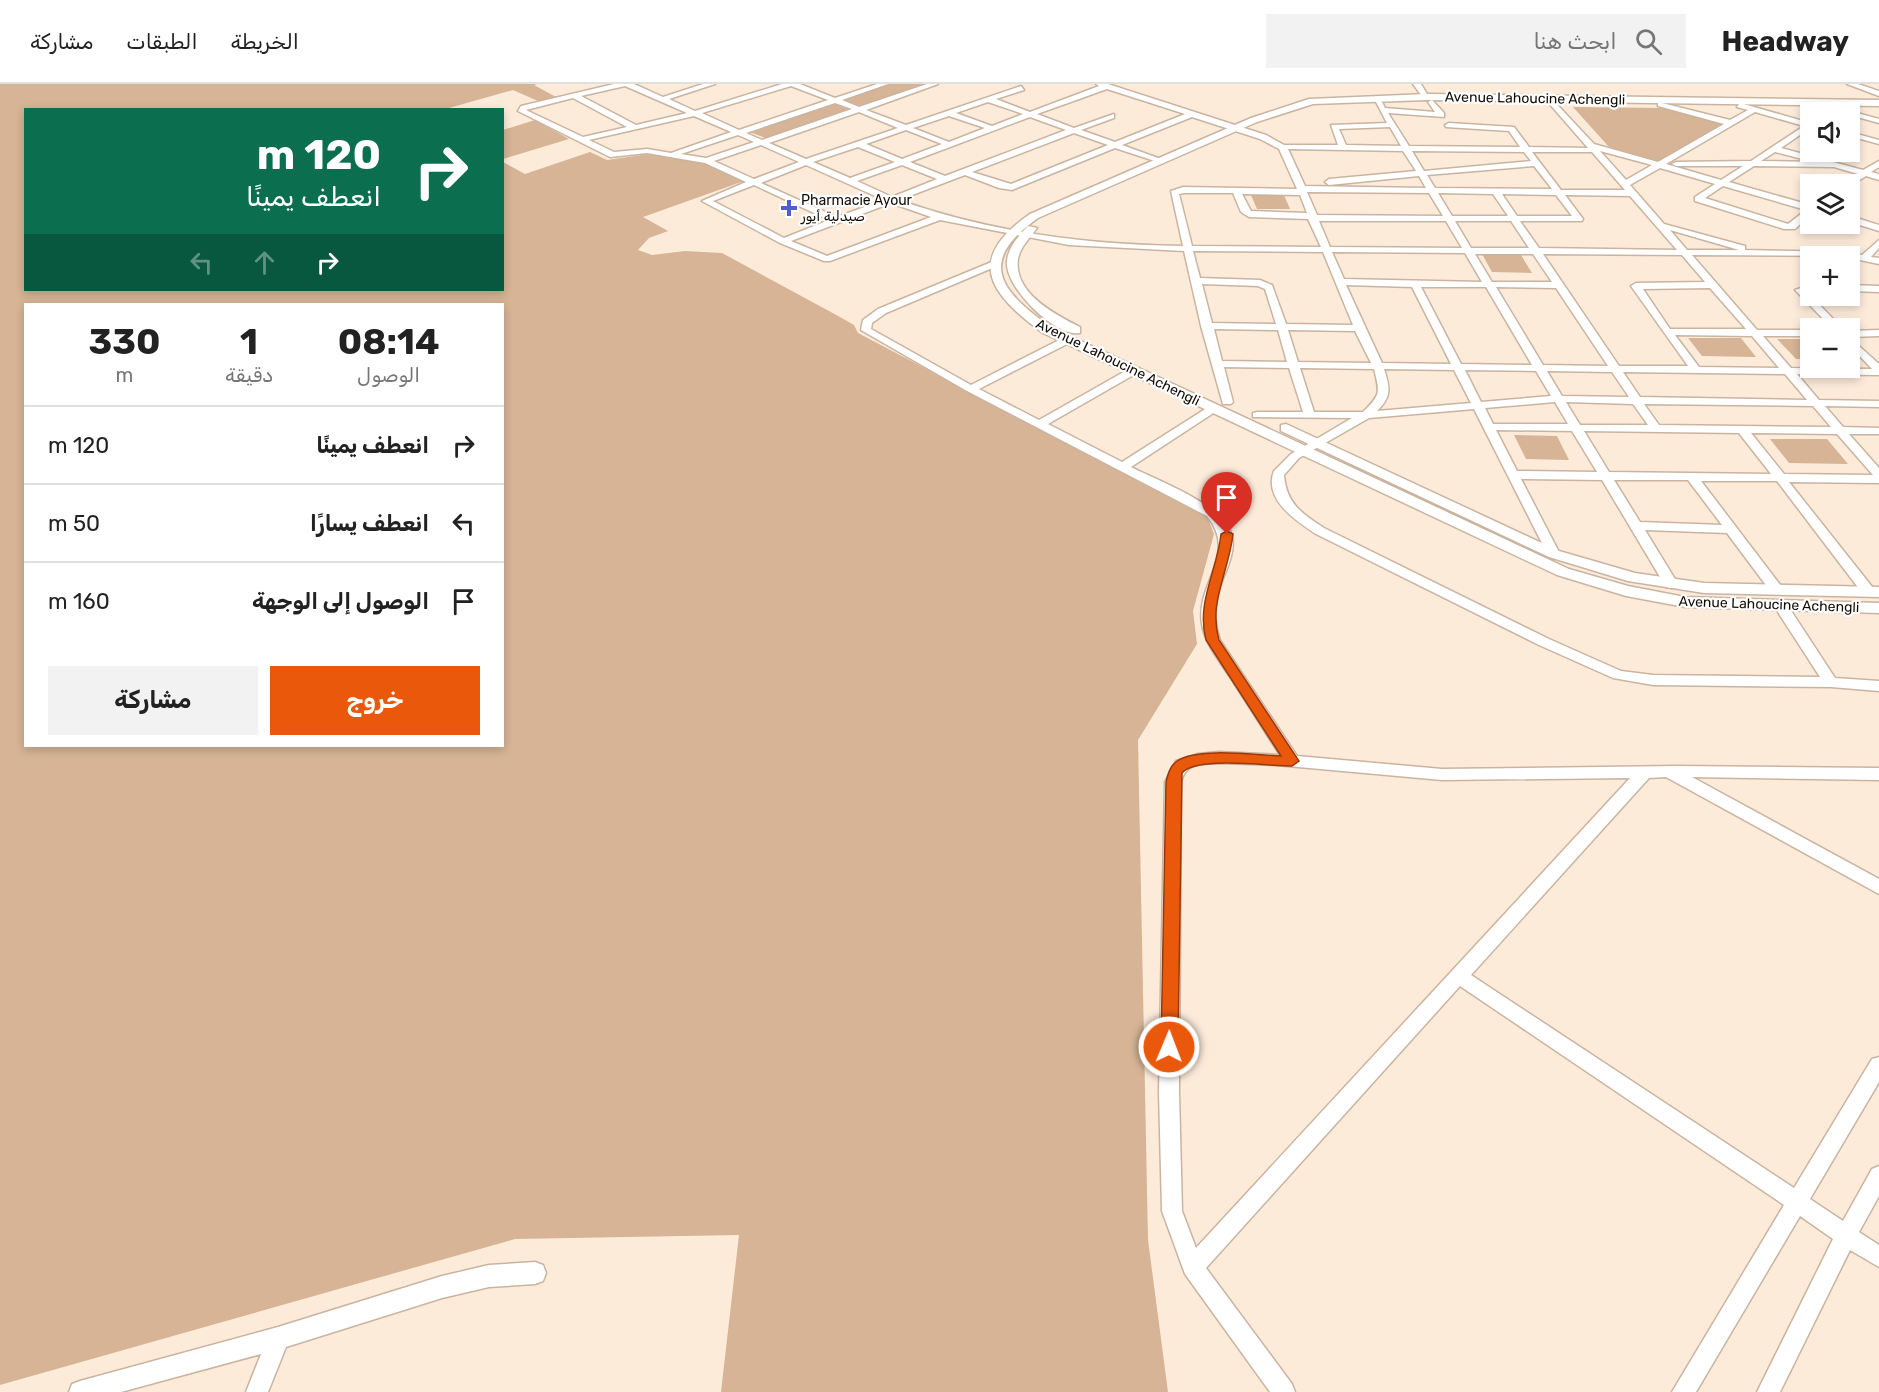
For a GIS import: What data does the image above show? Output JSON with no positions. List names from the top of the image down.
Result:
{
  "streets": {
    "street": ["Avenue Lahoucine Achengli"]
  },
  "places": {
    "health": ["Pharmacie Ayour صيدلية أيور"]
  },
  "page": {
    "header": "Headway",
    "search": "ابحث هنا",
    "nav": ["الخريطة", "الطبقات", "مشاركة"],
    "map_buttons": ["+", "−"],
    "turn": ["120 m", "انعطف يمينًا"],
    "eta": [
      "08:14",
      "الوصول",
      "1",
      "دقيقة",
      "330",
      "m"
    ],
    "list": [
      {
        "name": "انعطف يمينًا",
        "value": "120 m"
      },
      {
        "name": "انعطف يسارًا",
        "value": "50 m"
      },
      {
        "name": "الوصول إلى الوجهة",
        "value": "160 m"
      }
    ],
    "buttons": ["خروج", "مشاركة"]
  }
}
